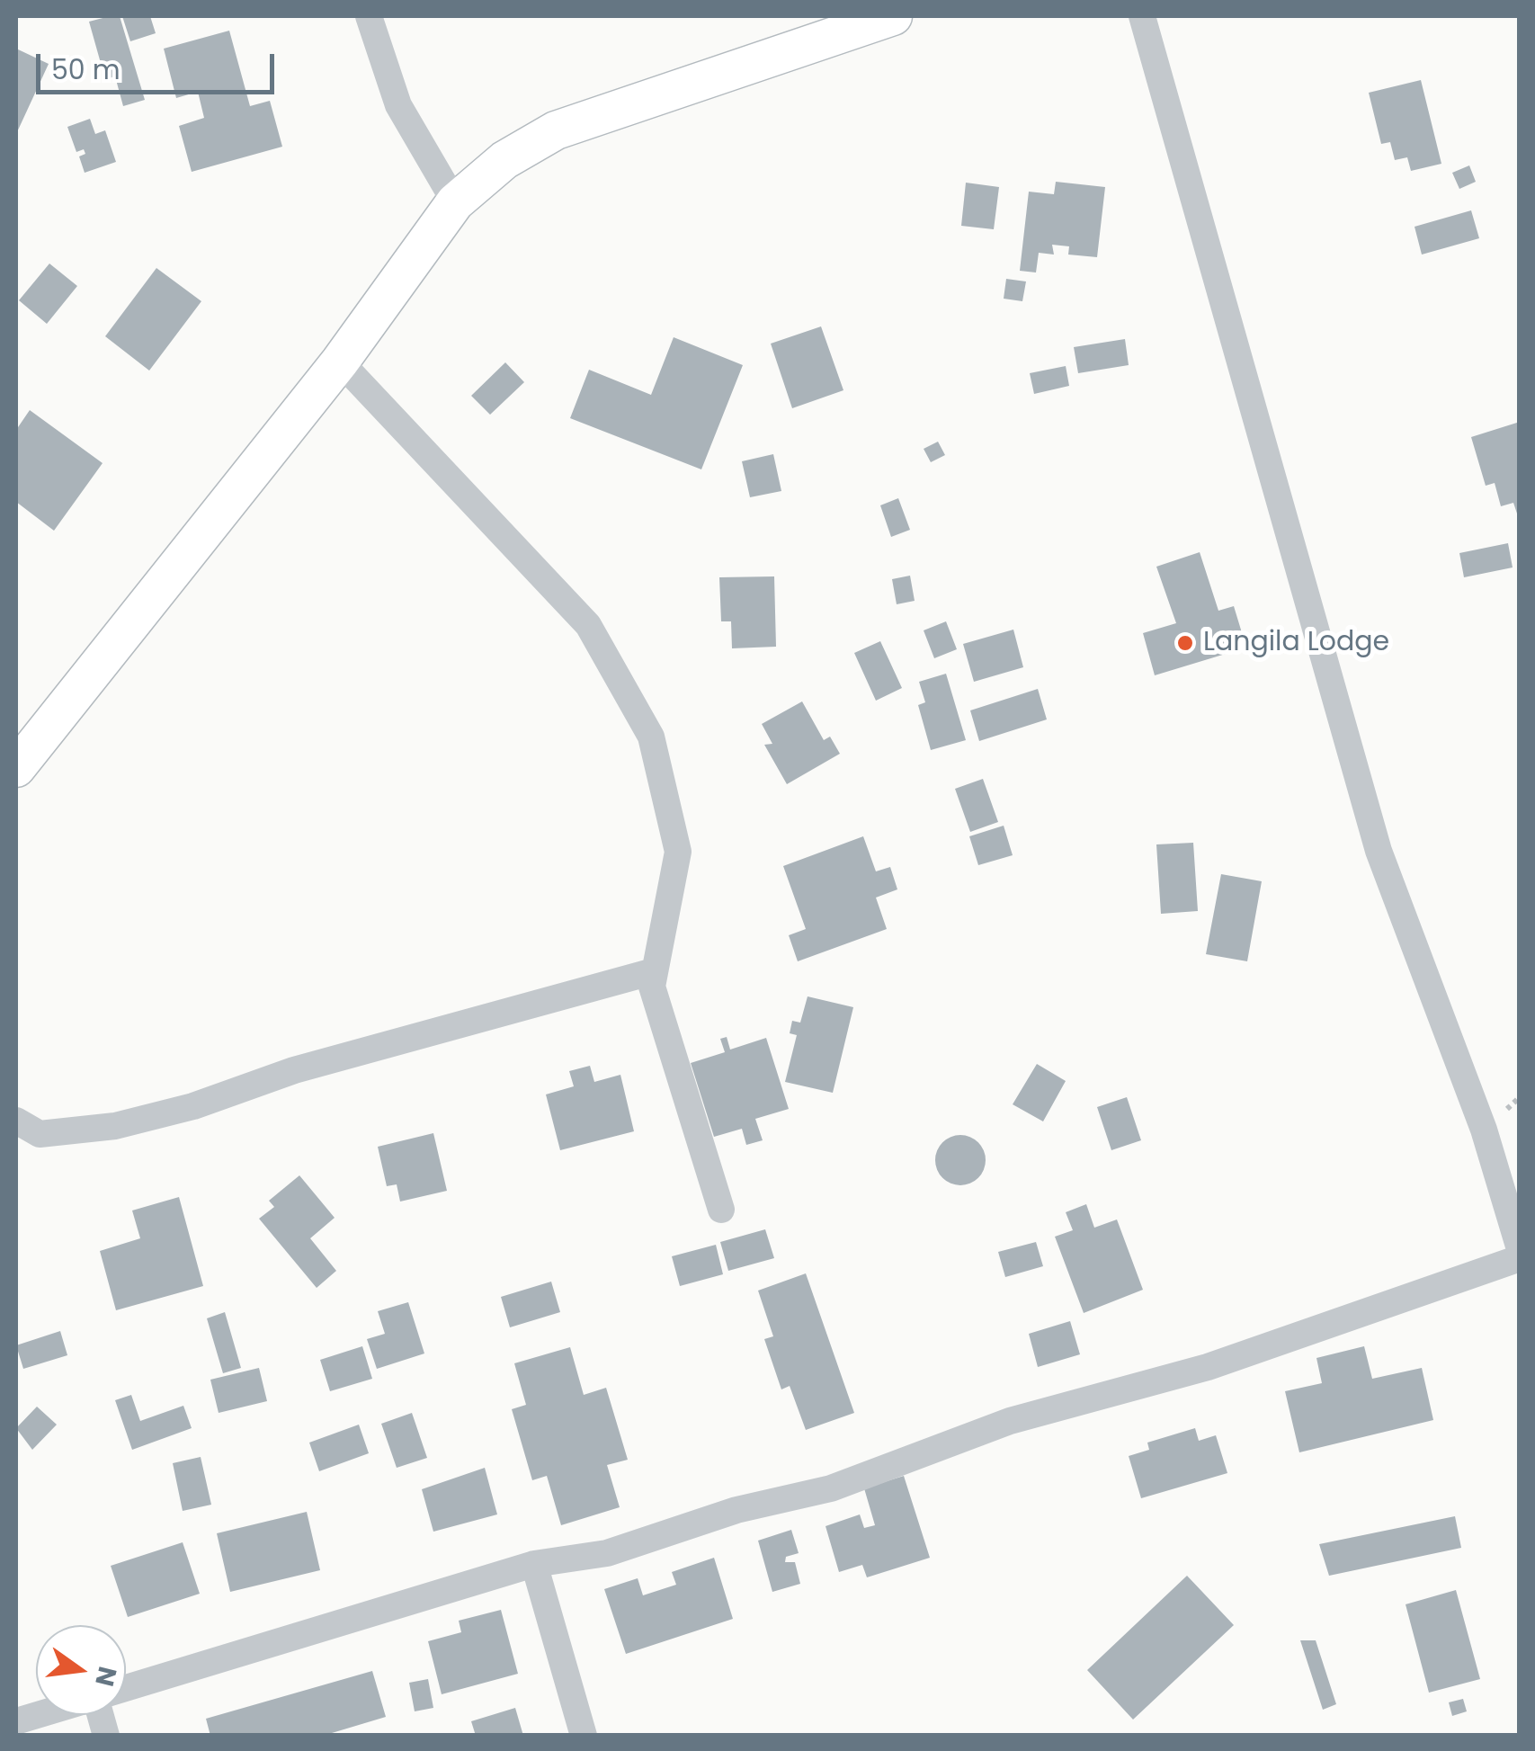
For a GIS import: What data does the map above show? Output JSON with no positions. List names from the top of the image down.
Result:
{
  "places": ["Langila Lodge"],
  "scale_bar": "50 m",
  "north": "right"
}
